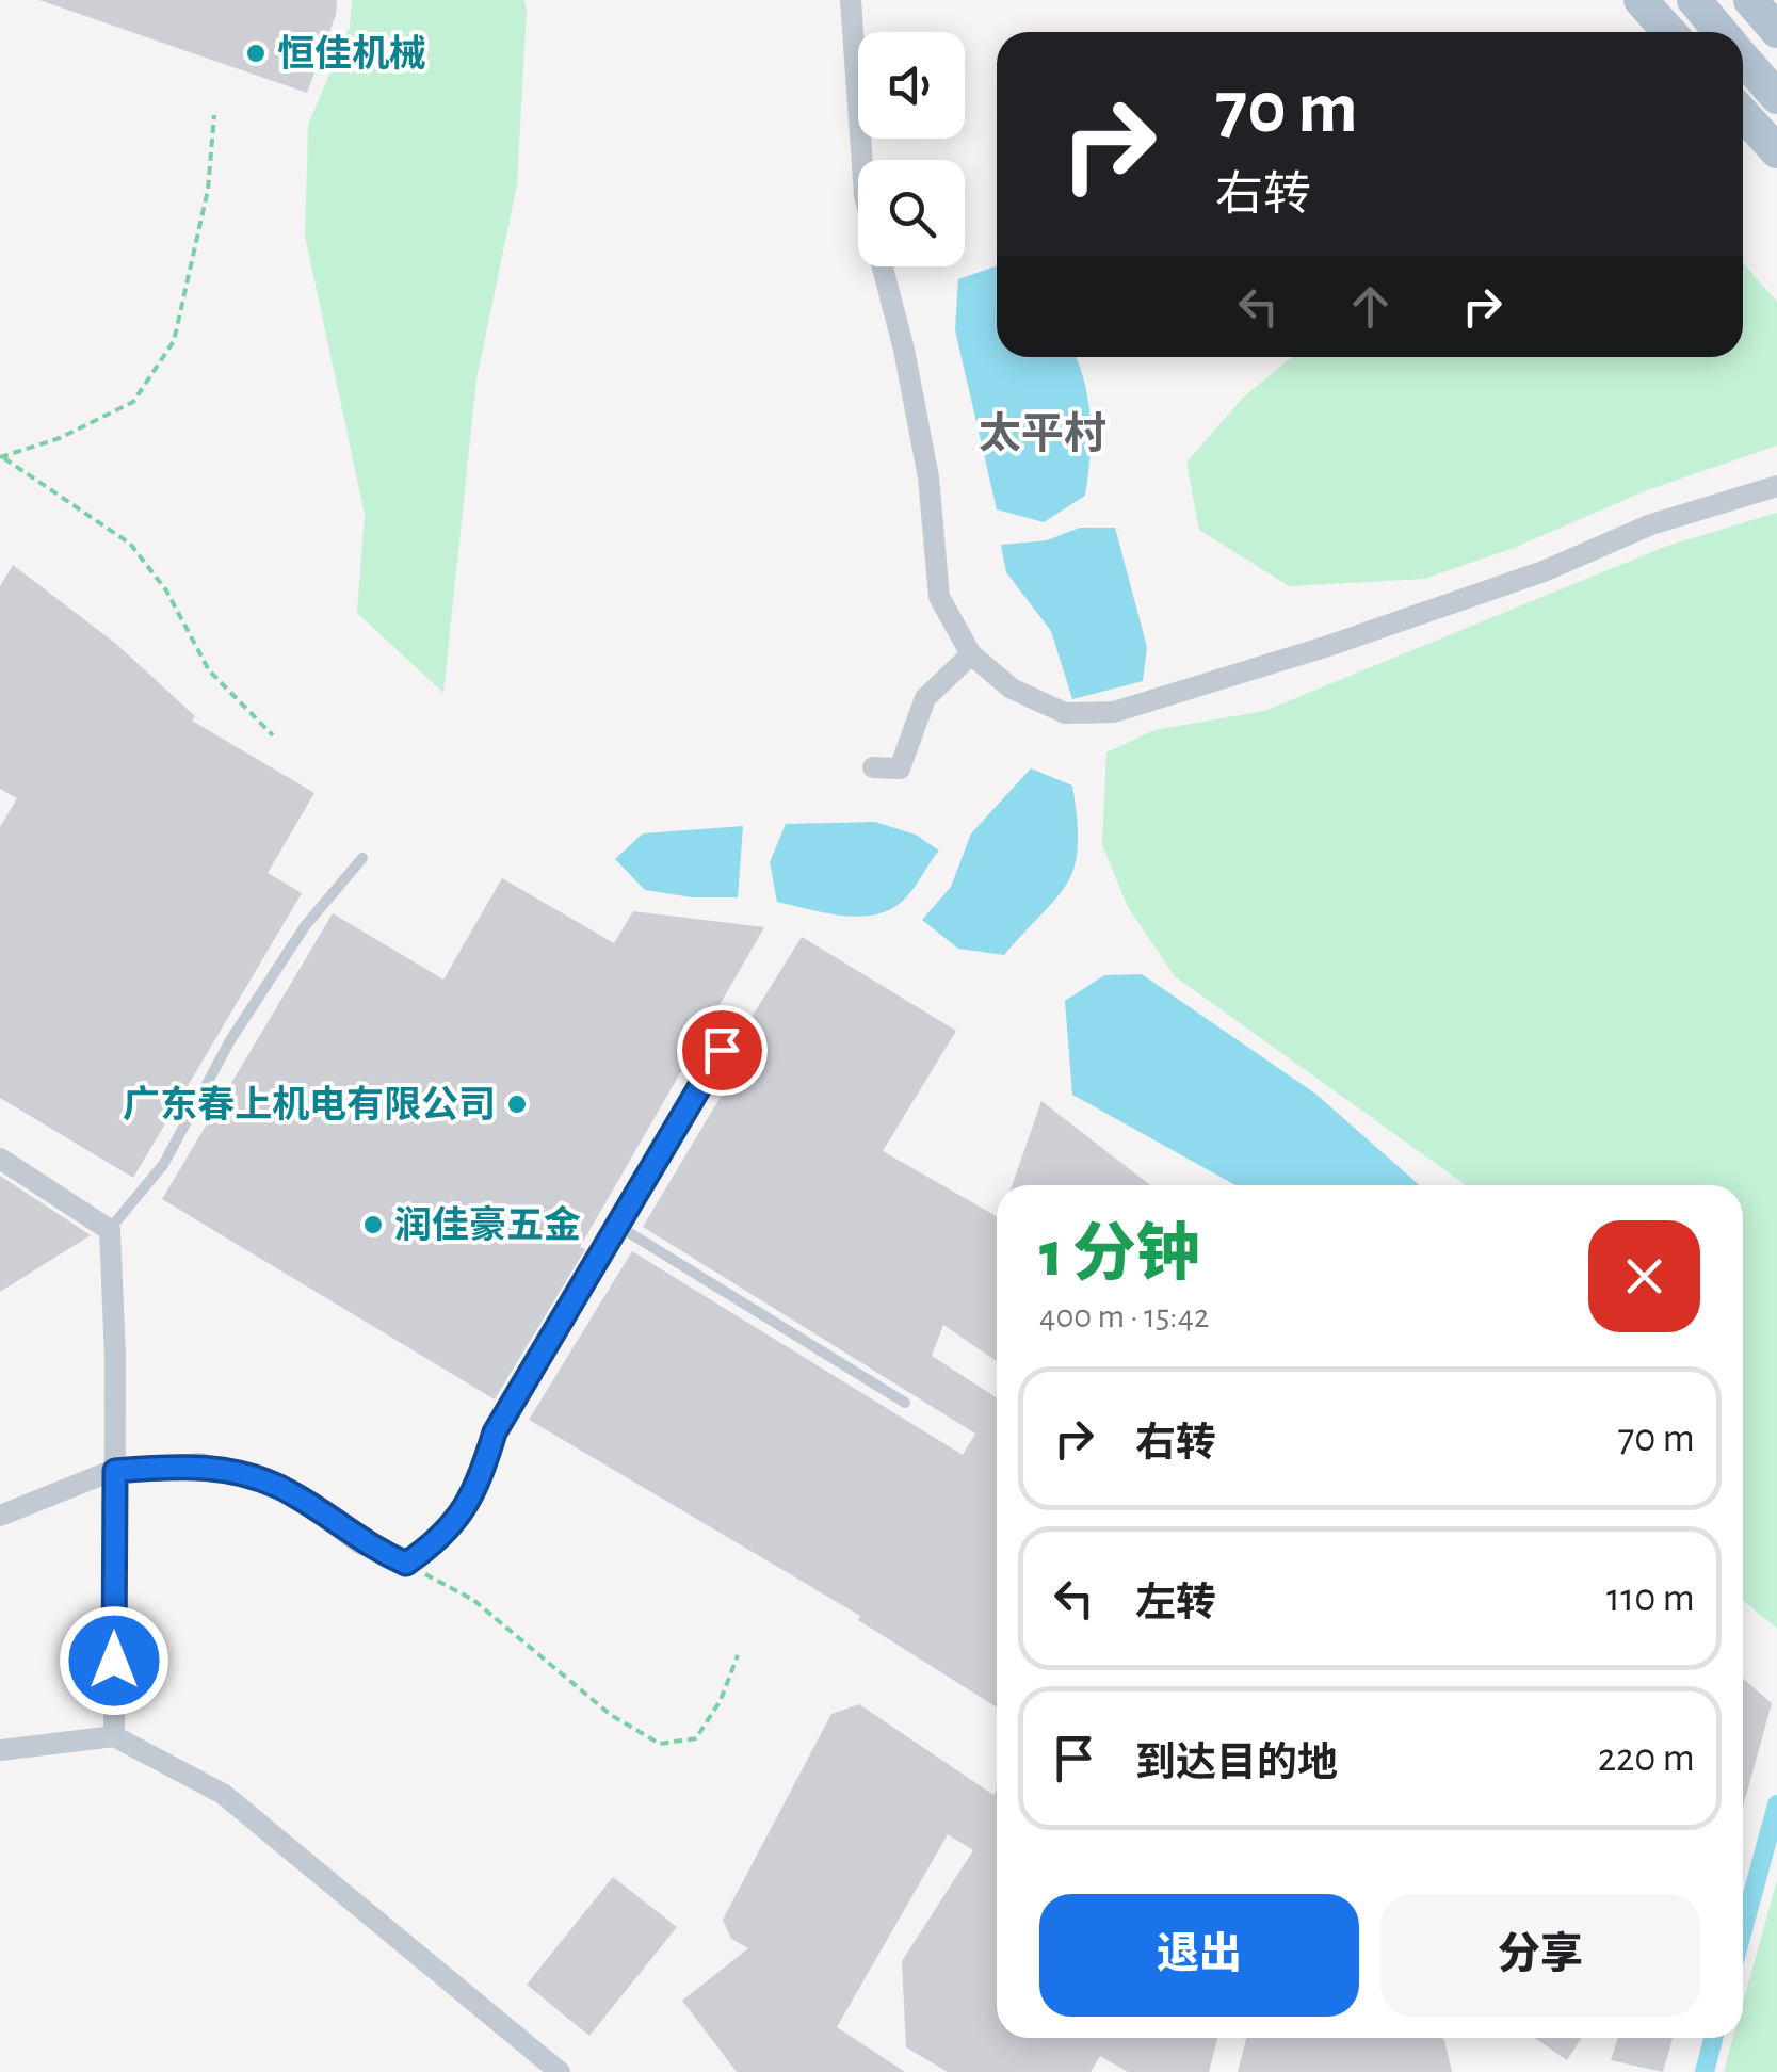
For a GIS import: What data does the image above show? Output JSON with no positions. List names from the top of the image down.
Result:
{
  "districts": ["太平村"],
  "places": ["恒佳机械", "广东春上机电有限公司", "润佳豪五金"],
  "page": {
    "turn": ["70 m", "右转"],
    "heading": ["1 分钟", "400 m · 15:42"],
    "list": [
      {
        "name": "右转",
        "value": "70 m"
      },
      {
        "name": "左转",
        "value": "110 m"
      },
      {
        "name": "到达目的地",
        "value": "220 m"
      }
    ],
    "buttons": ["退出", "分享"]
  }
}
